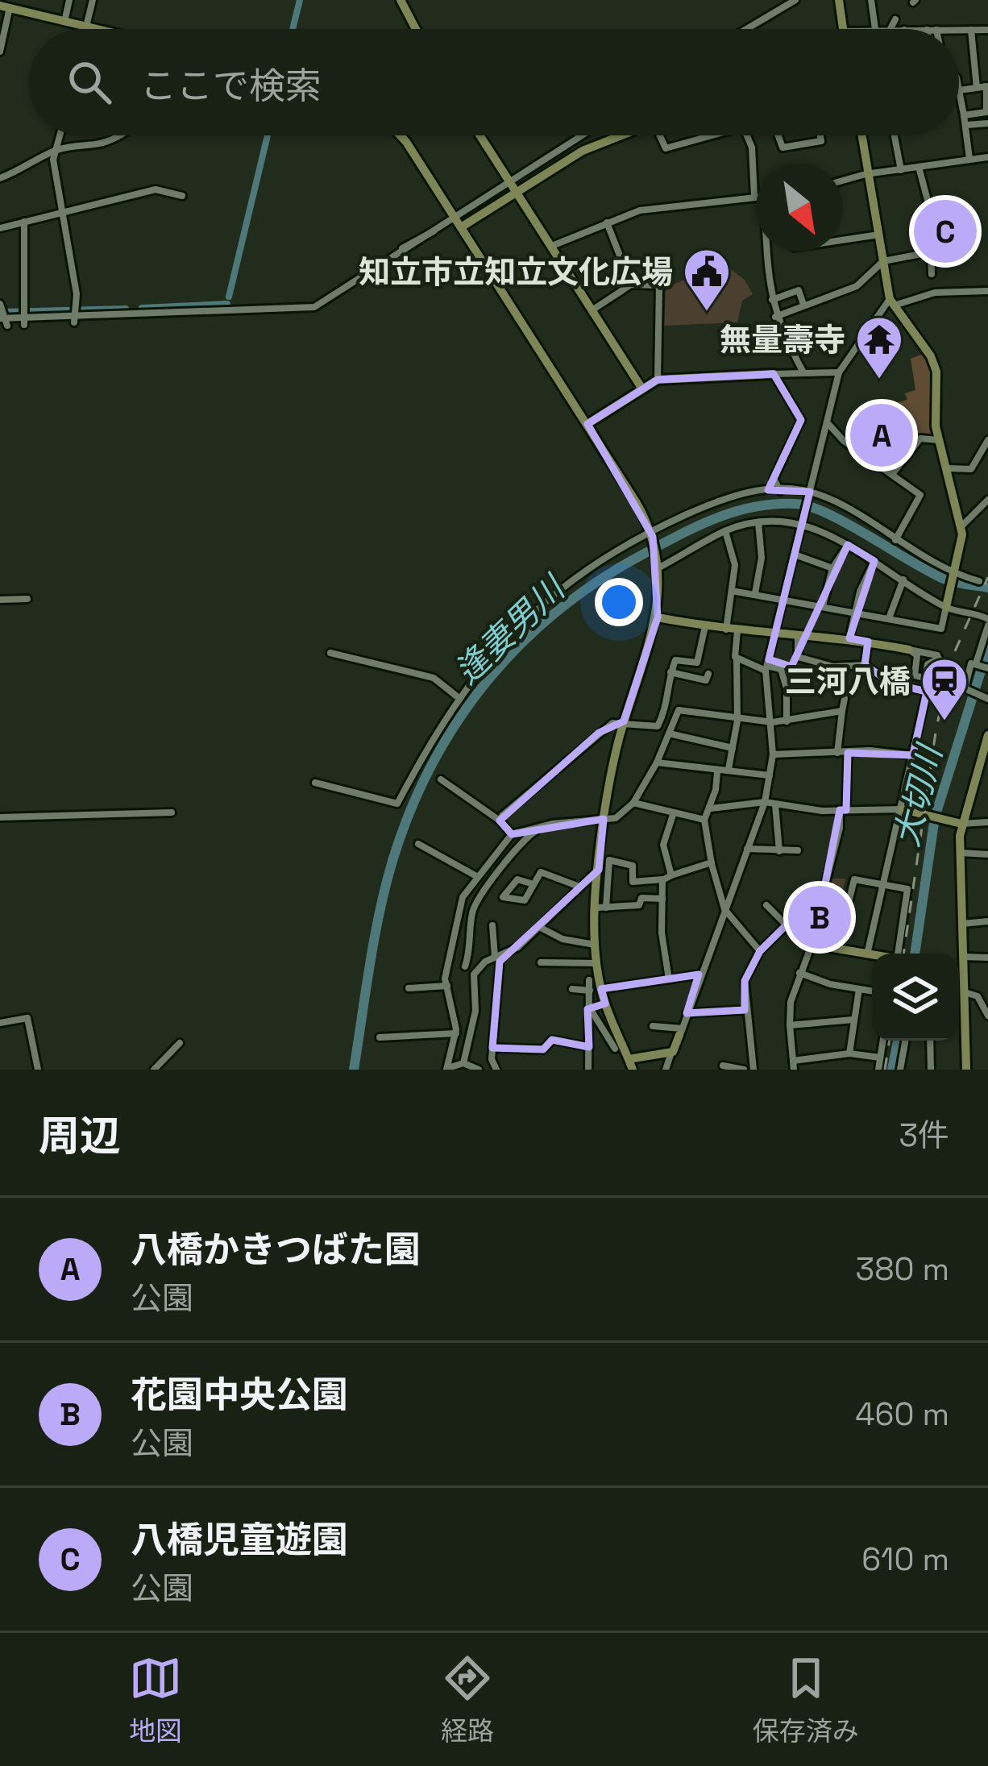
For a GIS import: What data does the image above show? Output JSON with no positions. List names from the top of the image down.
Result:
{
  "water": ["逢妻男川", "大切川"],
  "places": {
    "public building": ["知立市立知立文化広場"],
    "temple": ["無量壽寺"],
    "station": ["三河八橋"]
  },
  "north": "bottom right",
  "page": {
    "search": "ここで検索",
    "pins": ["C", "A", "B"],
    "heading": ["周辺", "3件"],
    "list": [
      {
        "mark": "A",
        "name": "八橋かきつばた園",
        "note": "公園",
        "value": "380 m"
      },
      {
        "mark": "B",
        "name": "花園中央公園",
        "note": "公園",
        "value": "460 m"
      },
      {
        "mark": "C",
        "name": "八橋児童遊園",
        "note": "公園",
        "value": "610 m"
      }
    ],
    "nav": ["地図", "経路", "保存済み"]
  }
}
